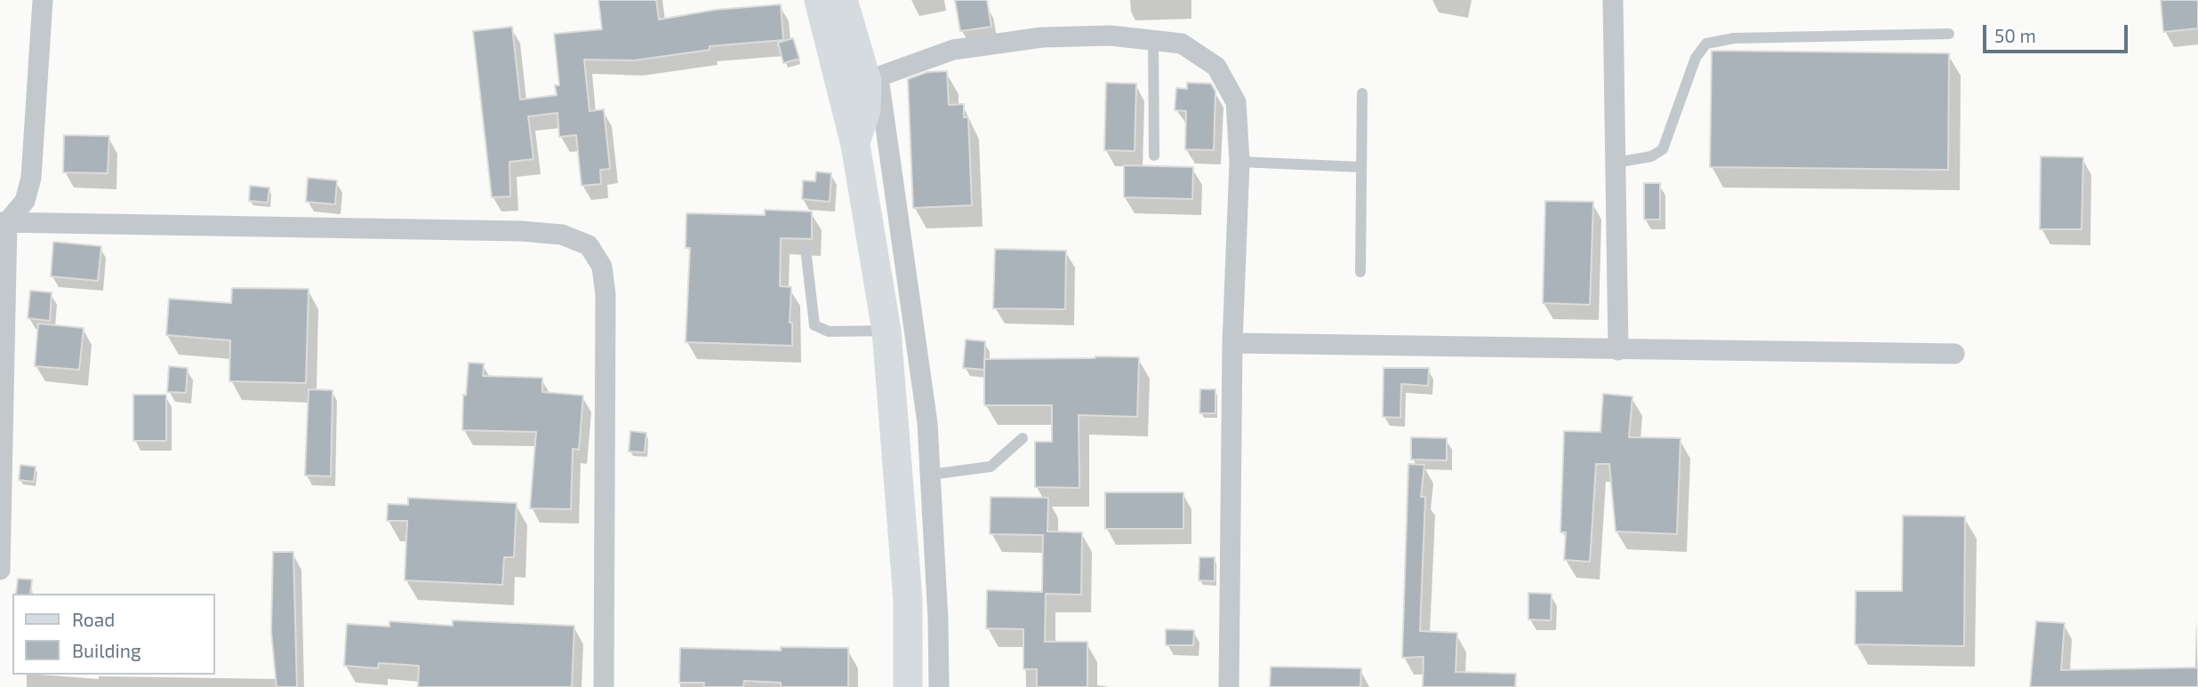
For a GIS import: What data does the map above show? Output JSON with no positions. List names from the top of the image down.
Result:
{
  "legend": ["Road", "Building"],
  "scale_bar": "50 m"
}
